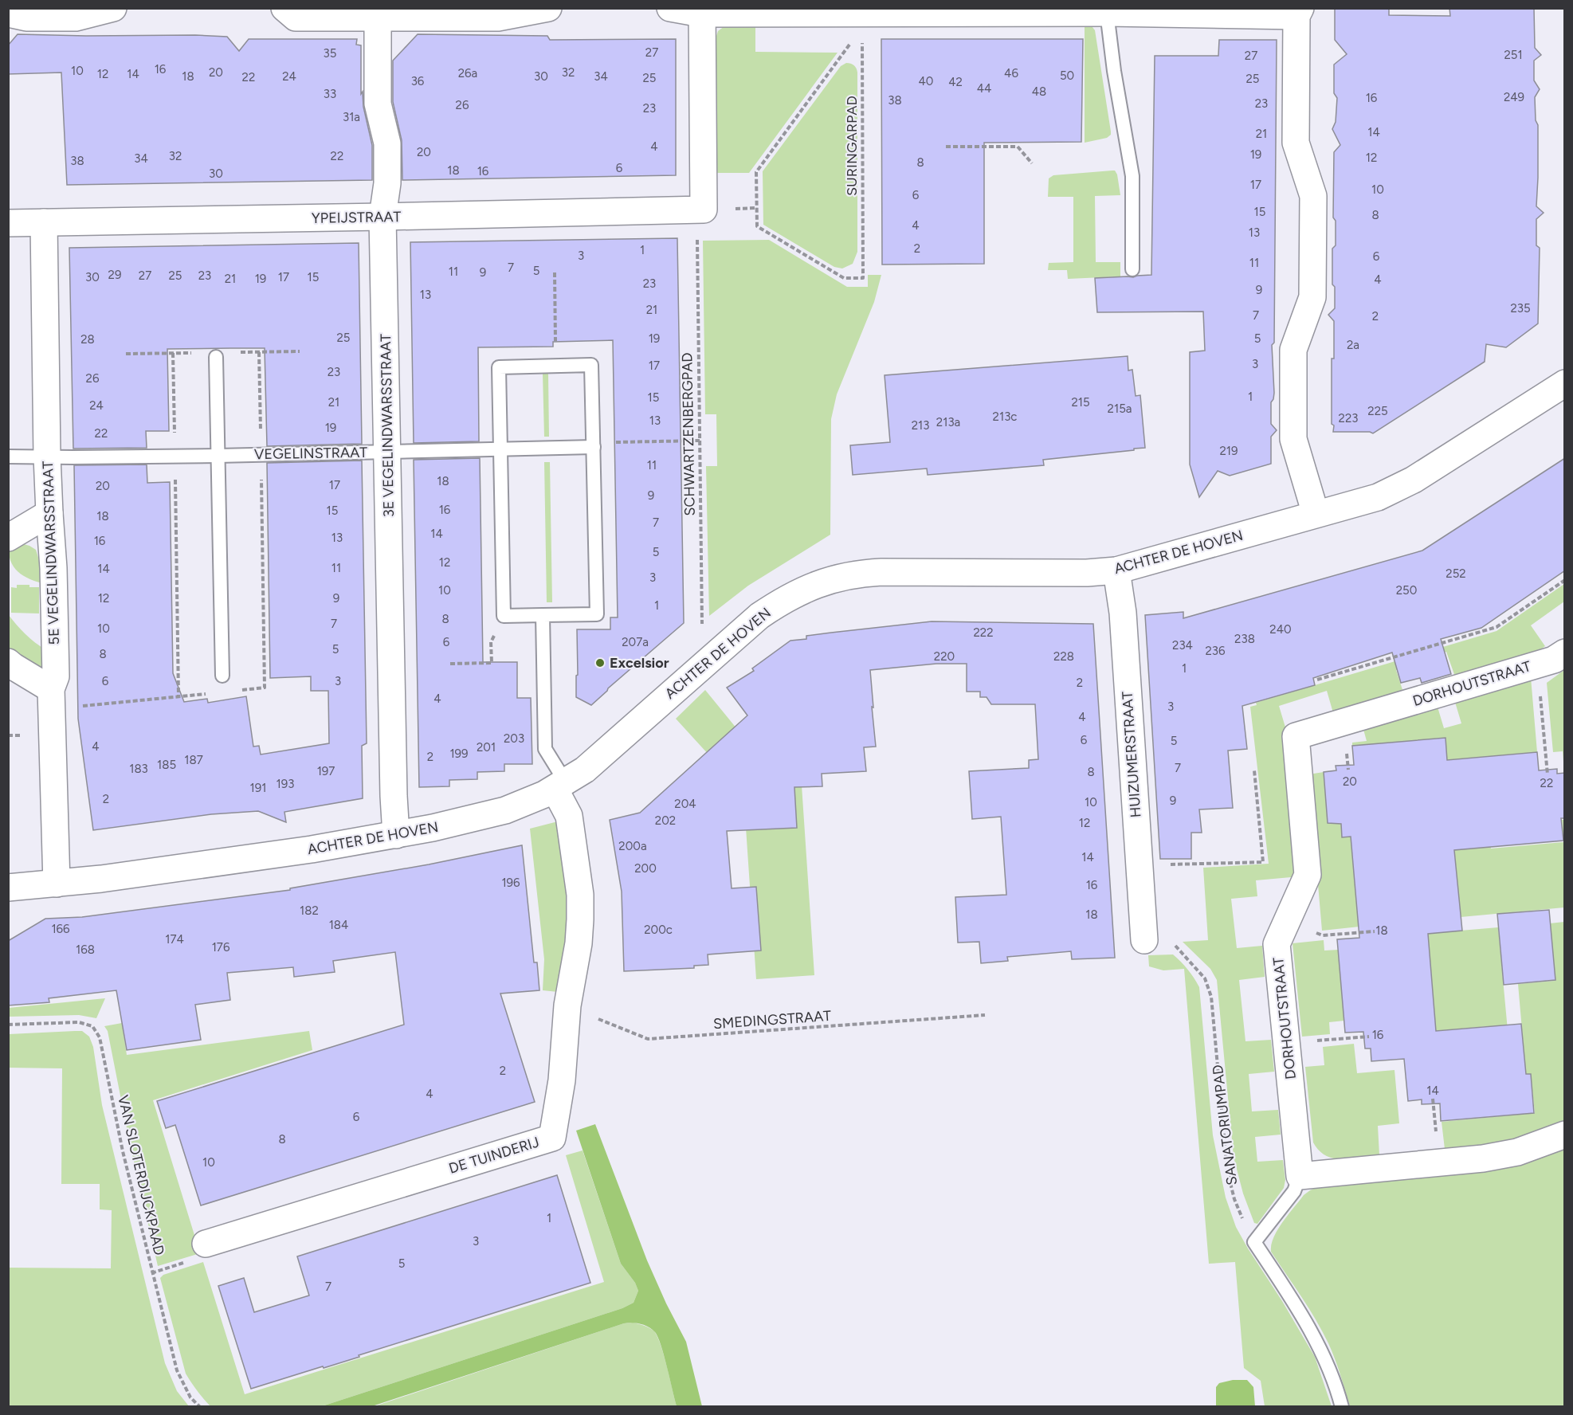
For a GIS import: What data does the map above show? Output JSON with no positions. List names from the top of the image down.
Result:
{
  "streets": {
    "street": [
      "YPEIJSTRAAT",
      "3E VEGELINDWARSSTRAAT",
      "ACHTER DE HOVEN",
      "5E VEGELINDWARSSTRAAT",
      "DORHOUTSTRAAT",
      "HUIZUMERSTRAAT",
      "DE TUINDERIJ"
    ],
    "lane": ["VEGELINSTRAAT"],
    "path": [
      "SURINGARPAD",
      "SCHWARTZENBERGPAD",
      "SMEDINGSTRAAT",
      "SANATORIUMPAD",
      "VAN SLOTERDIJCKPAAD"
    ]
  },
  "crossings": [
    ["YPEIJSTRAAT", "3E VEGELINDWARSSTRAAT"],
    ["YPEIJSTRAAT", "SCHWARTZENBERGPAD"],
    ["YPEIJSTRAAT", "5E VEGELINDWARSSTRAAT"],
    ["3E VEGELINDWARSSTRAAT", "VEGELINSTRAAT"],
    ["3E VEGELINDWARSSTRAAT", "ACHTER DE HOVEN"],
    ["SCHWARTZENBERGPAD", "ACHTER DE HOVEN"],
    ["VEGELINSTRAAT", "5E VEGELINDWARSSTRAAT"],
    ["ACHTER DE HOVEN", "5E VEGELINDWARSSTRAAT"],
    ["ACHTER DE HOVEN", "HUIZUMERSTRAAT"],
    ["ACHTER DE HOVEN", "DE TUINDERIJ"],
    ["HUIZUMERSTRAAT", "SANATORIUMPAD"],
    ["SMEDINGSTRAAT", "DE TUINDERIJ"]
  ],
  "places": ["Excelsior"],
  "house_numbers": [
    "27",
    "35",
    "251",
    "27",
    "16",
    "10",
    "20",
    "32",
    "26a",
    "46",
    "12",
    "14",
    "50",
    "18",
    "24",
    "30",
    "34",
    "22",
    "25",
    "25",
    "36",
    "40",
    "42",
    "44",
    "48",
    "33",
    "249",
    "16",
    "38",
    "23",
    "26",
    "23",
    "31a",
    "14",
    "21",
    "4",
    "20",
    "19",
    "32",
    "22",
    "12",
    "34",
    "38",
    "8",
    "6",
    "18",
    "16",
    "30",
    "17",
    "10",
    "6",
    "15",
    "8",
    "4",
    "13",
    "2",
    "1",
    "3",
    "6",
    "11",
    "7",
    "5",
    "11",
    "9",
    "29",
    "27",
    "25",
    "23",
    "30",
    "17",
    "15",
    "21",
    "19",
    "4",
    "23",
    "9",
    "13",
    "235",
    "21",
    "7",
    "2",
    "25",
    "19",
    "5",
    "28",
    "2a",
    "3",
    "17",
    "23",
    "26",
    "1",
    "15",
    "21",
    "215",
    "24",
    "215a",
    "225",
    "213c",
    "223",
    "13",
    "213a",
    "213",
    "19",
    "22",
    "219",
    "11",
    "18",
    "17",
    "20",
    "9",
    "16",
    "15",
    "18",
    "7",
    "14",
    "13",
    "16",
    "5",
    "12",
    "11",
    "14",
    "252",
    "3",
    "10",
    "250",
    "12",
    "9",
    "1",
    "8",
    "7",
    "10",
    "240",
    "222",
    "238",
    "6",
    "207a",
    "234",
    "5",
    "236",
    "8",
    "220",
    "228",
    "1",
    "6",
    "3",
    "2",
    "4",
    "3",
    "4",
    "203",
    "6",
    "5",
    "4",
    "201",
    "199",
    "2",
    "187",
    "185",
    "7",
    "183",
    "197",
    "8",
    "20",
    "22",
    "193",
    "191",
    "2",
    "9",
    "10",
    "204",
    "202",
    "12",
    "200a",
    "14",
    "200",
    "196",
    "16",
    "182",
    "18",
    "184",
    "166",
    "200c",
    "18",
    "174",
    "176",
    "168",
    "16",
    "2",
    "14",
    "4",
    "6",
    "8",
    "10",
    "1",
    "3",
    "5",
    "7"
  ]
}
